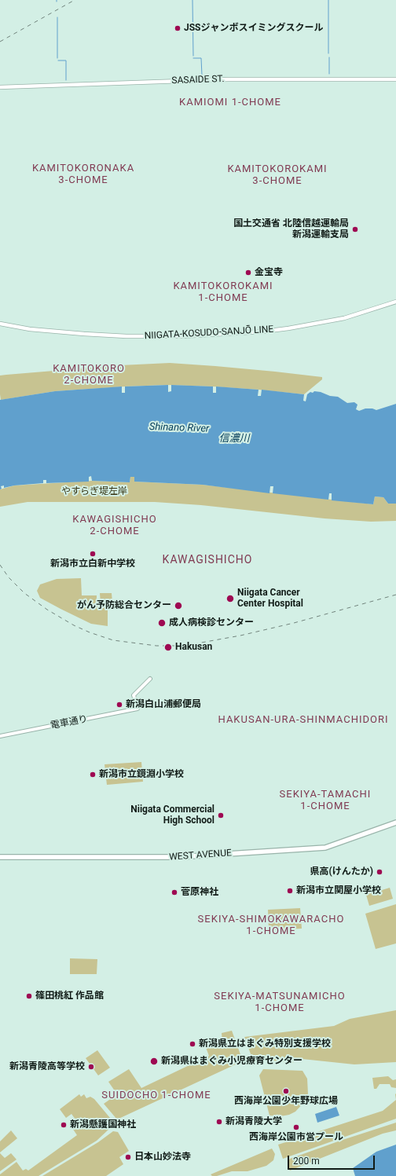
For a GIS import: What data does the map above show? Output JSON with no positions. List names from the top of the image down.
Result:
{
  "streets": {
    "highway": ["WEST AVENUE"],
    "main road": ["SASAIDE ST.", "NIIGATA-KOSUDO-SANJŌ LINE", "電車通り"]
  },
  "districts": [
    "KAMIOMI 1-CHOME",
    "KAMITOKORONAKA 3-CHOME",
    "KAMITOKOROKAMI 3-CHOME",
    "KAMITOKOROKAMI 1-CHOME",
    "KAMITOKORO 2-CHOME",
    "KAWAGISHICHO 2-CHOME",
    "KAWAGISHICHO",
    "HAKUSAN-URA-SHINMACHIDORI",
    "SEKIYA-TAMACHI 1-CHOME",
    "SEKIYA-SHIMOKAWARACHO 1-CHOME",
    "SEKIYA-MATSUNAMICHO 1-CHOME",
    "SUIDOCHO 1-CHOME"
  ],
  "water": ["Shinano River", "信濃川"],
  "parks": ["やすらぎ堤左岸"],
  "places": [
    "JSSジャンボスイミングスクール",
    "国土交通省 北陸信越運輸局 新潟運輸支局",
    "金宝寺",
    "新潟市立白新中学校",
    "Niigata Cancer Center Hospital",
    "がん予防総合センター",
    "成人病検診センター",
    "Hakusan",
    "新潟白山浦郵便局",
    "新潟市立鏡淵小学校",
    "Niigata Commercial High School",
    "県高(けんたか)",
    "新潟市立関屋小学校",
    "菅原神社",
    "篠田桃紅 作品館",
    "新潟県立はまぐみ特別支援学校",
    "新潟県はまぐみ小児療育センター",
    "新潟青陵高等学校",
    "西海岸公園少年野球広場",
    "新潟青陵大学",
    "新潟懸護国神社",
    "西海岸公園市営プール",
    "日本山妙法寺"
  ],
  "scale_bar": "200 m"
}
